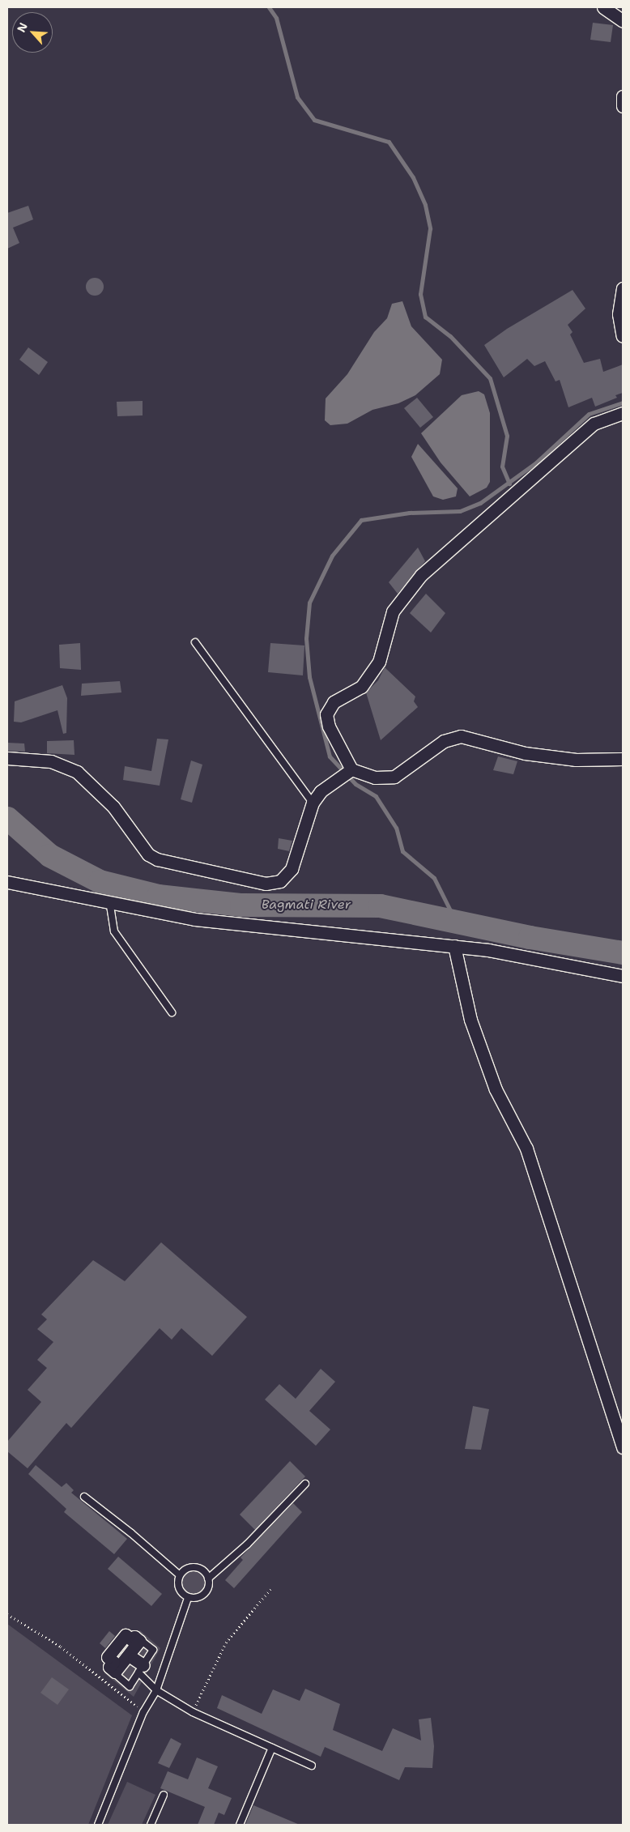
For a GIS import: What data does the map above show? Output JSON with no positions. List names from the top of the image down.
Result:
{
  "water": ["Bagmati River"],
  "north": "top left"
}
